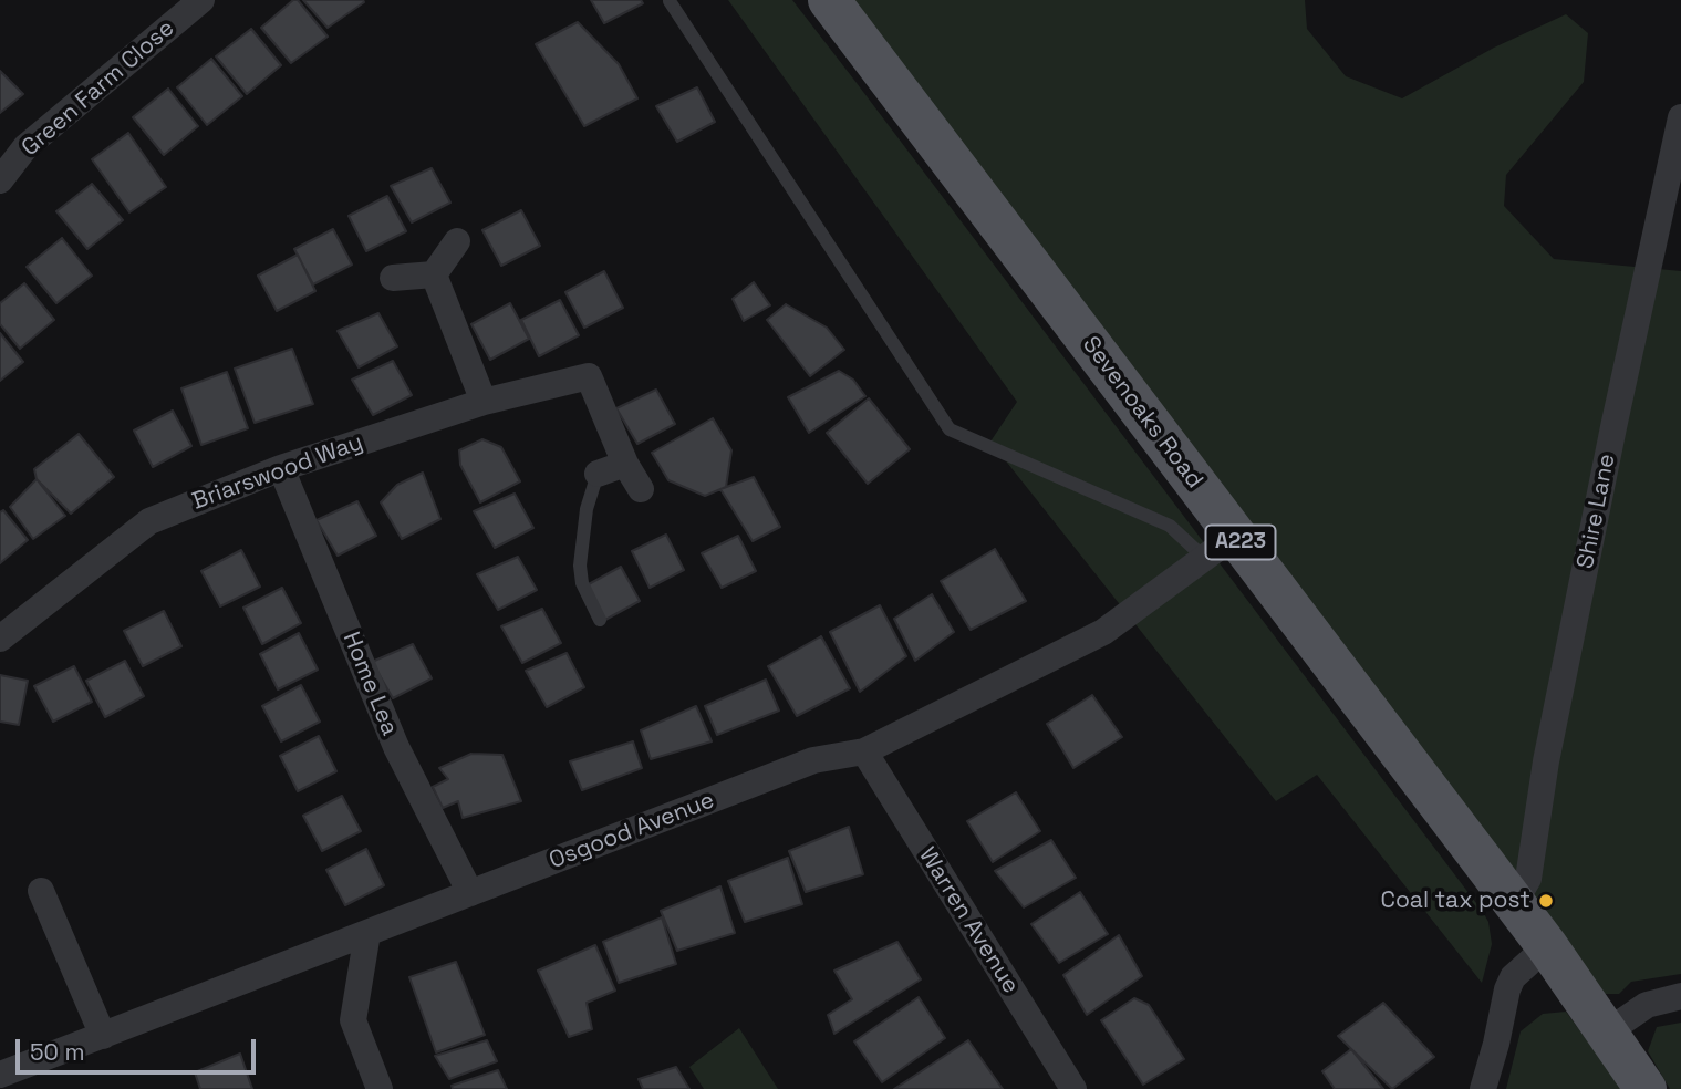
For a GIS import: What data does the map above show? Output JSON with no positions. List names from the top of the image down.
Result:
{
  "streets": {
    "main road": ["Sevenoaks Road", "A223"],
    "street": [
      "Green Farm Close",
      "Briarswood Way",
      "Shire Lane",
      "Home Lea",
      "Osgood Avenue",
      "Warren Avenue"
    ]
  },
  "crossings": [
    ["Sevenoaks Road", "Shire Lane"],
    ["Sevenoaks Road", "Osgood Avenue"],
    ["Briarswood Way", "Home Lea"],
    ["Home Lea", "Osgood Avenue"],
    ["Osgood Avenue", "Warren Avenue"]
  ],
  "places": ["Coal tax post"],
  "scale_bar": "50 m"
}
